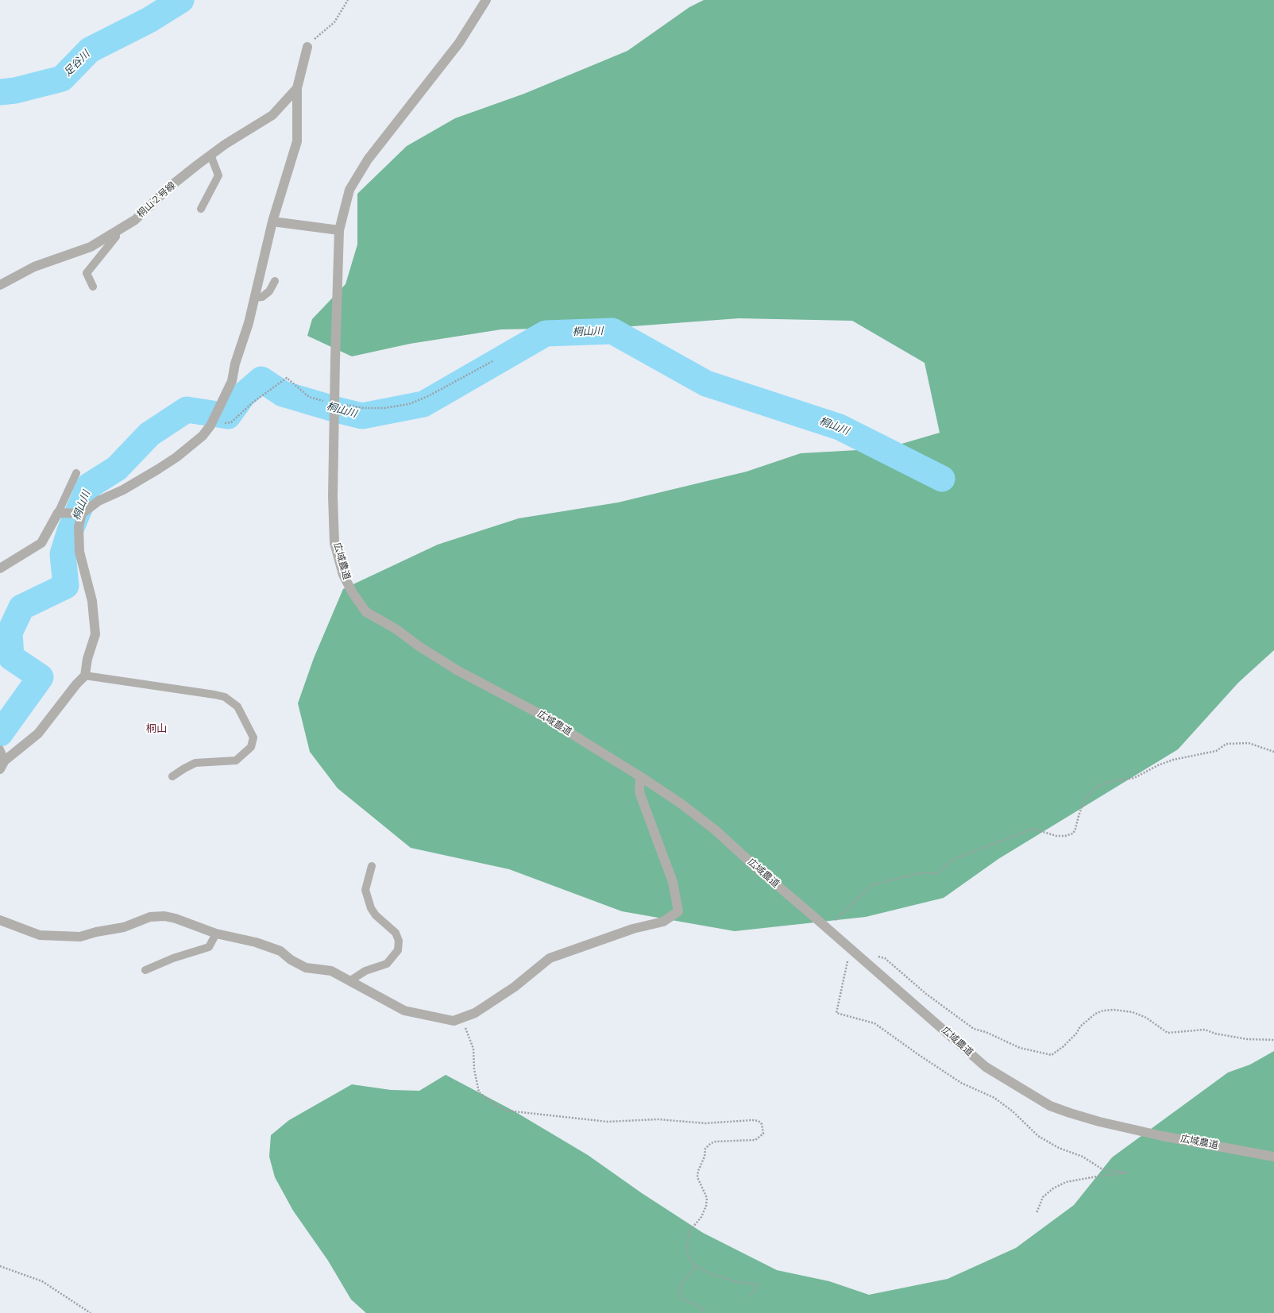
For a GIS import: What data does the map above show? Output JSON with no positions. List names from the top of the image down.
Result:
{
  "streets": {
    "street": ["桐山２号線", "広域農道"]
  },
  "districts": ["桐山"],
  "water": ["足谷川", "桐山川"]
}
